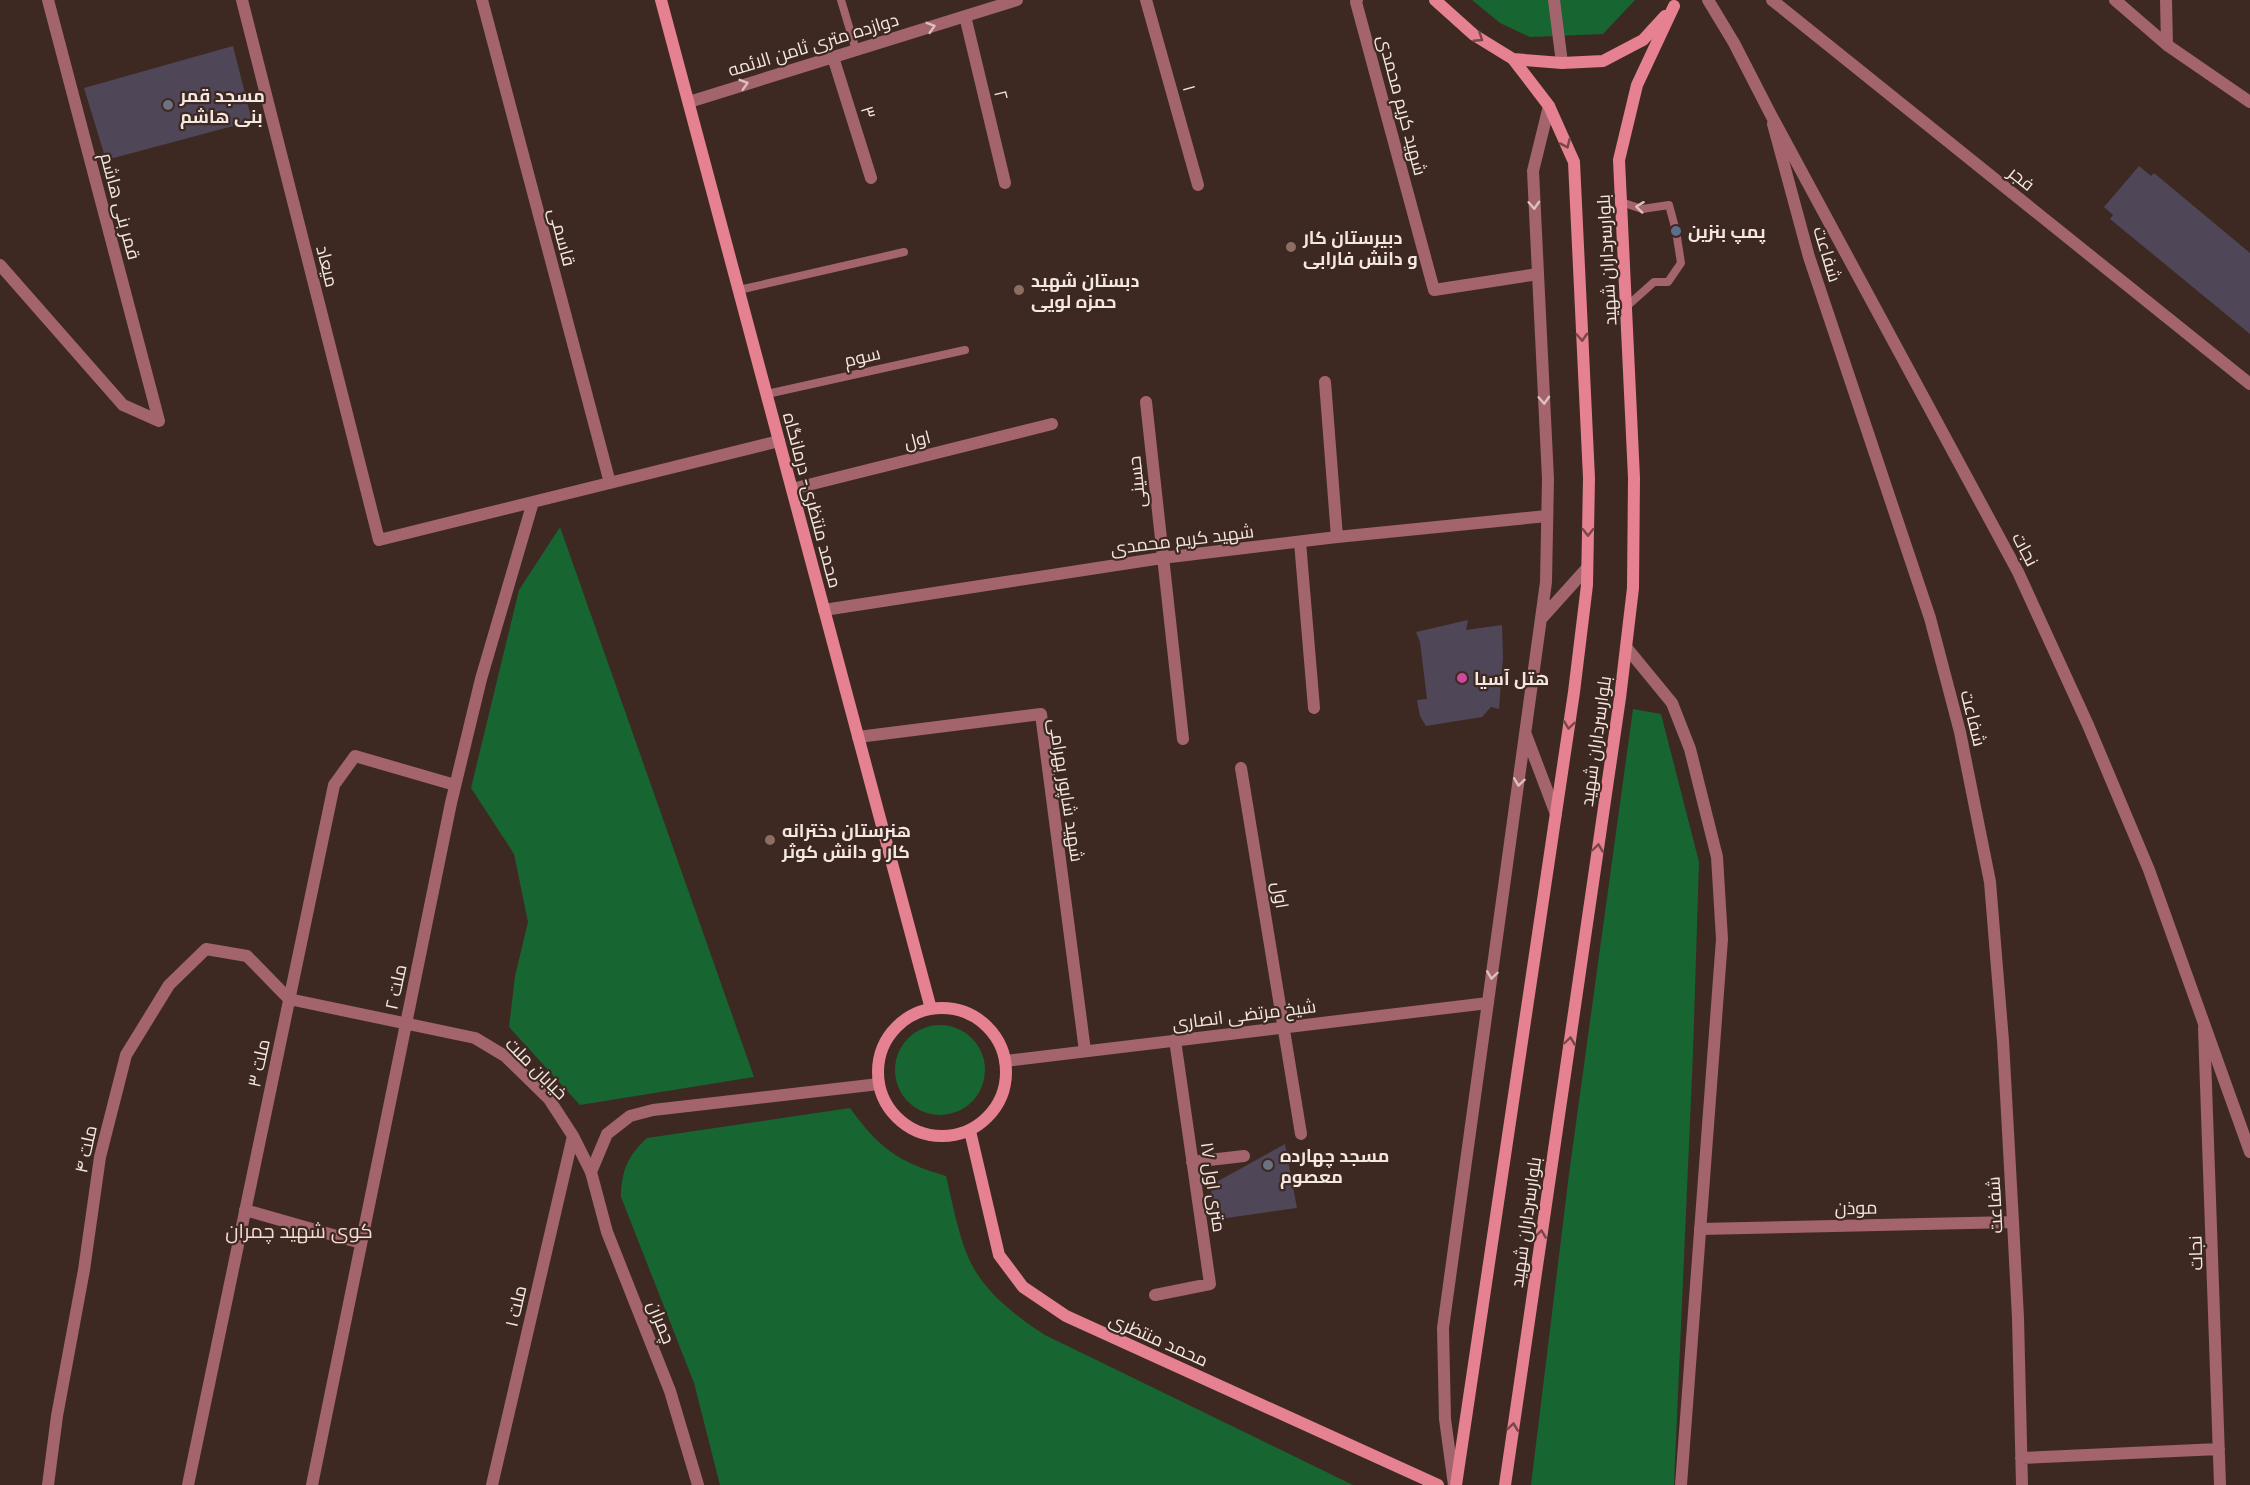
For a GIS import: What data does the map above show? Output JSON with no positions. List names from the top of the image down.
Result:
{
  "streets": {
    "main road": ["بلوارسرداران شهید", "محمد منتظری- درمانگاه", "محمد منتظری"],
    "street": [
      "دوازده متری ثامن الائمه",
      "۱",
      "۲",
      "شهید کریم محمدی",
      "۳",
      "فجر",
      "قمر بنی هاشم",
      "قاسمی",
      "شفاعت",
      "میعاد",
      "اول",
      "حسینی",
      "نجات",
      "شهید شاپور بهرامی",
      "ملت ۲",
      "شیخ مرتضی انصاری",
      "ملت ۳",
      "خیابان ملت",
      "ملت ۴",
      "۱۷ متری اول",
      "موذن",
      "ملت ۱",
      "چمران"
    ],
    "lane": ["سوم"]
  },
  "crossings": [
    ["دوازده متری ثامن الائمه", "۲"],
    ["دوازده متری ثامن الائمه", "۳"],
    ["دوازده متری ثامن الائمه", "محمد منتظری- درمانگاه"],
    ["شهید کریم محمدی", "حسینی"],
    ["شهید کریم محمدی", "محمد منتظری- درمانگاه"],
    ["شفاعت", "نجات"],
    ["شفاعت", "موذن"],
    ["میعاد", "ملت ۲"],
    ["سوم", "محمد منتظری- درمانگاه"],
    ["اول", "محمد منتظری- درمانگاه"],
    ["اول", "شیخ مرتضی انصاری"],
    ["محمد منتظری- درمانگاه", "شهید شاپور بهرامی"],
    ["محمد منتظری- درمانگاه", "شیخ مرتضی انصاری"],
    ["محمد منتظری- درمانگاه", "محمد منتظری"],
    ["شهید شاپور بهرامی", "شیخ مرتضی انصاری"],
    ["ملت ۲", "ملت ۳"],
    ["ملت ۲", "خیابان ملت"],
    ["شیخ مرتضی انصاری", "۱۷ متری اول"],
    ["شیخ مرتضی انصاری", "محمد منتظری"],
    ["ملت ۳", "خیابان ملت"],
    ["ملت ۳", "ملت ۴"],
    ["خیابان ملت", "ملت ۴"],
    ["خیابان ملت", "ملت ۱"],
    ["خیابان ملت", "چمران"]
  ],
  "one_way": ["دوازده متری ثامن الائمه"],
  "districts": ["کوی شهید چمران"],
  "places": [
    "مسجد قمر بنی هاشم",
    "پمپ بنزین",
    "دبیرستان کار و دانش فارابی",
    "دبستان شهید حمزه لویی",
    "هتل آسیا",
    "هنرستان دخترانه کار و دانش کوثر",
    "مسجد چهارده معصوم"
  ]
}
